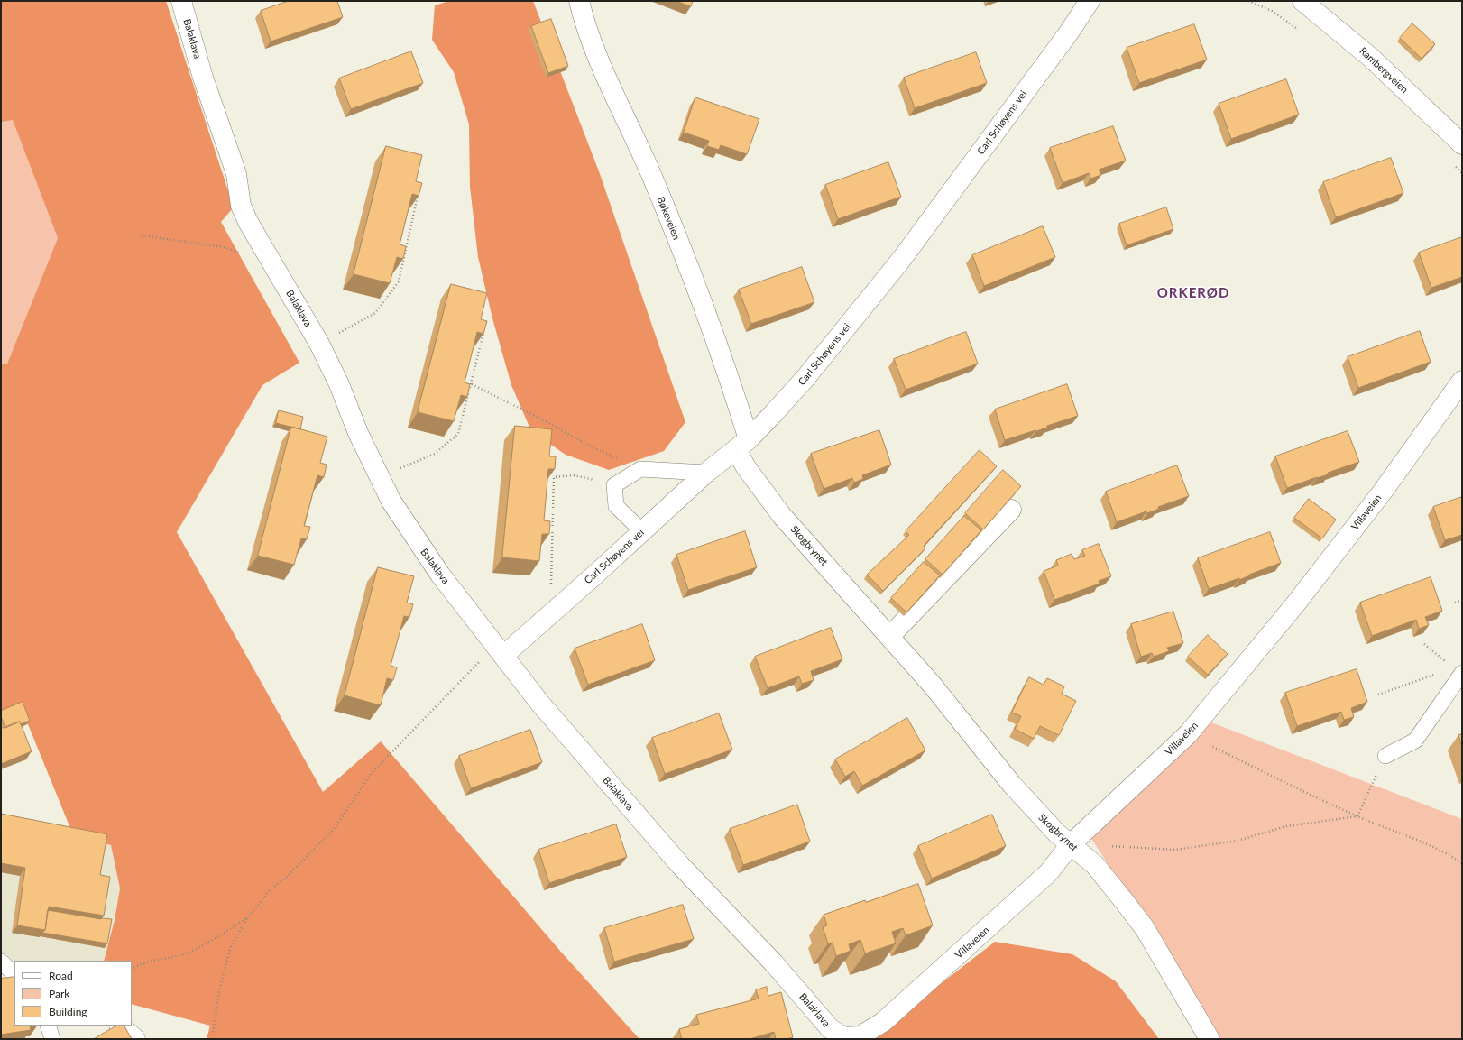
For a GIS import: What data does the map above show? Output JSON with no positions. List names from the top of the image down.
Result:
{
  "streets": {
    "street": [
      "Balaklava",
      "Rambergveien",
      "Carl Schøyens vei",
      "Bøkeveien",
      "Villaveien",
      "Skogbrynet"
    ]
  },
  "crossings": [
    ["Balaklava", "Carl Schøyens vei"],
    ["Balaklava", "Villaveien"],
    ["Carl Schøyens vei", "Bøkeveien"],
    ["Carl Schøyens vei", "Skogbrynet"],
    ["Bøkeveien", "Skogbrynet"],
    ["Villaveien", "Skogbrynet"]
  ],
  "districts": ["ORKERØD"],
  "legend": ["Road", "Park", "Building"]
}
